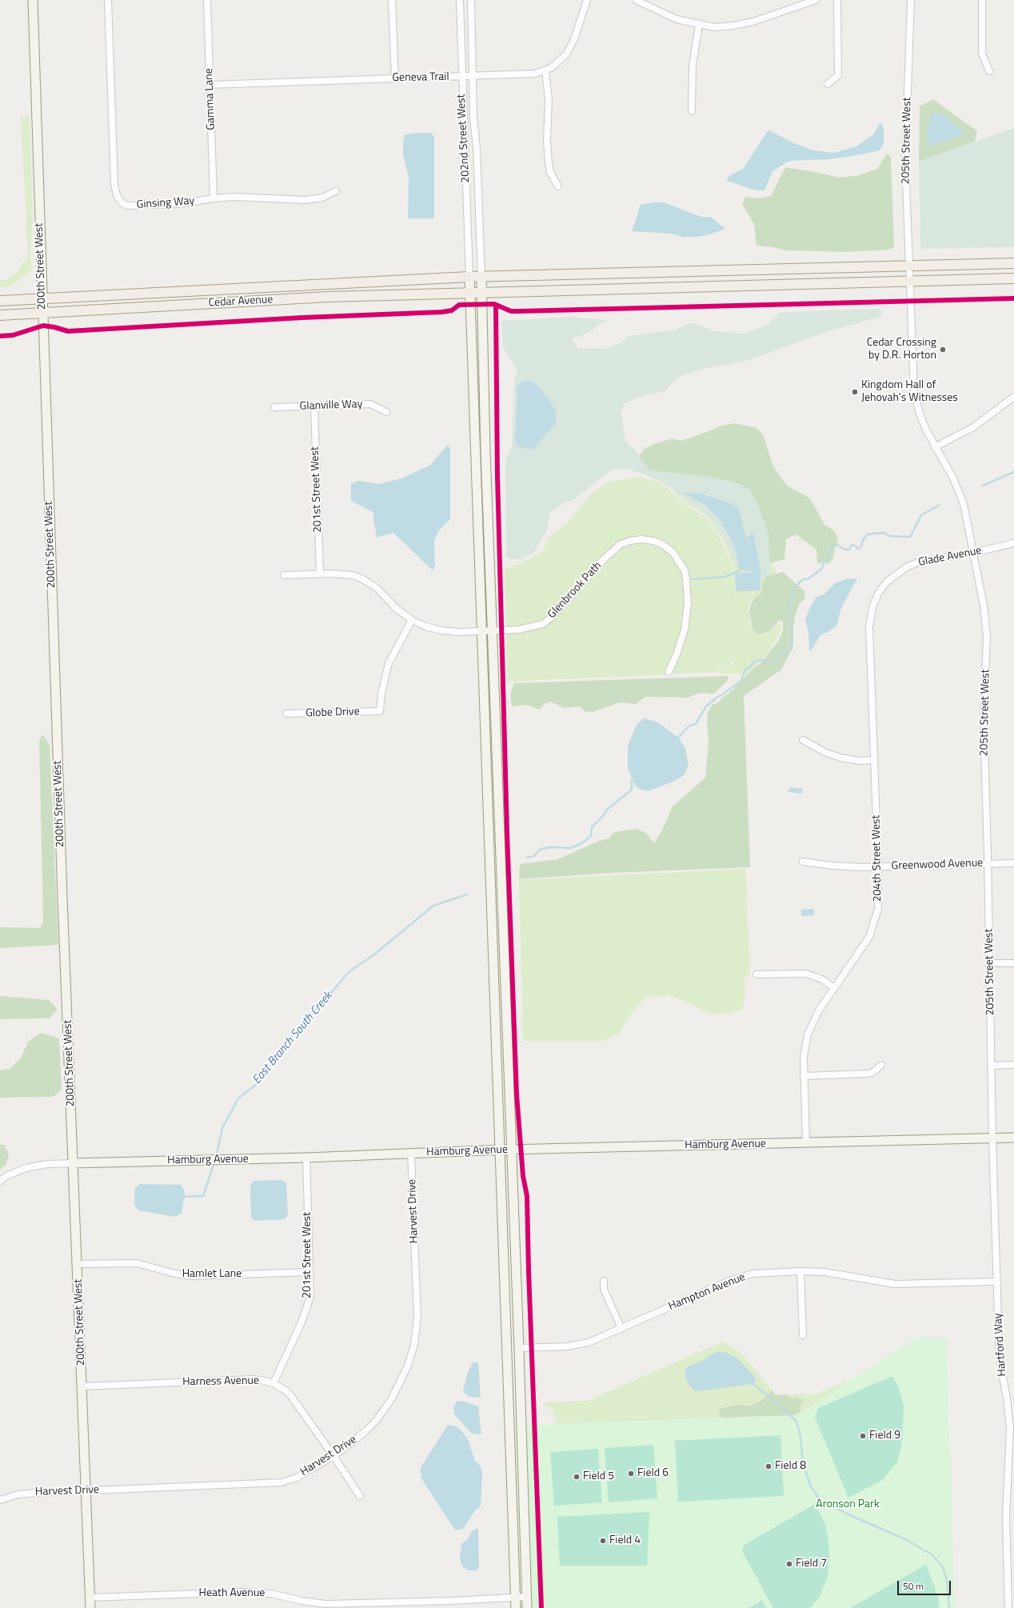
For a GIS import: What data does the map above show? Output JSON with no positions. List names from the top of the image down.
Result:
{
  "streets": {
    "main road": ["200th Street West", "Cedar Avenue", "Hamburg Avenue"],
    "street": [
      "Geneva Trail",
      "Gamma Lane",
      "202nd Street West",
      "205th Street West",
      "Ginsing Way",
      "Glanville Way",
      "201st Street West",
      "Glade Avenue",
      "Glenbrook Path",
      "Globe Drive",
      "204th Street West",
      "Greenwood Avenue",
      "Harvest Drive",
      "Hamlet Lane",
      "Hampton Avenue",
      "Hartford Way",
      "Harness Avenue",
      "Heath Avenue"
    ]
  },
  "crossings": [
    ["Geneva Trail", "Gamma Lane"],
    ["Geneva Trail", "202nd Street West"],
    ["Gamma Lane", "Ginsing Way"],
    ["202nd Street West", "Cedar Avenue"],
    ["205th Street West", "Cedar Avenue"],
    ["205th Street West", "Glade Avenue"],
    ["205th Street West", "Greenwood Avenue"],
    ["205th Street West", "Hamburg Avenue"],
    ["205th Street West", "Hartford Way"],
    ["200th Street West", "Cedar Avenue"],
    ["200th Street West", "Hamburg Avenue"],
    ["200th Street West", "Harvest Drive"],
    ["200th Street West", "Hamlet Lane"],
    ["200th Street West", "Harness Avenue"],
    ["200th Street West", "Heath Avenue"],
    ["Glanville Way", "201st Street West"],
    ["201st Street West", "Glenbrook Path"],
    ["201st Street West", "Hamburg Avenue"],
    ["201st Street West", "Hamlet Lane"],
    ["201st Street West", "Harness Avenue"],
    ["Glade Avenue", "204th Street West"],
    ["Glenbrook Path", "Globe Drive"],
    ["204th Street West", "Greenwood Avenue"],
    ["204th Street West", "Hamburg Avenue"],
    ["Hamburg Avenue", "Harvest Drive"],
    ["Hamburg Avenue", "Hartford Way"],
    ["Harvest Drive", "Harness Avenue"],
    ["Hampton Avenue", "Hartford Way"]
  ],
  "water": ["East Branch South Creek"],
  "parks": ["Aronson Park"],
  "places": [
    "Cedar Crossing by D.R. Horton",
    "Kingdom Hall of Jehovah's Witnesses",
    "Field 9",
    "Field 8",
    "Field 6",
    "Field 5",
    "Field 4",
    "Field 7"
  ],
  "scale_bar": "50 m"
}
